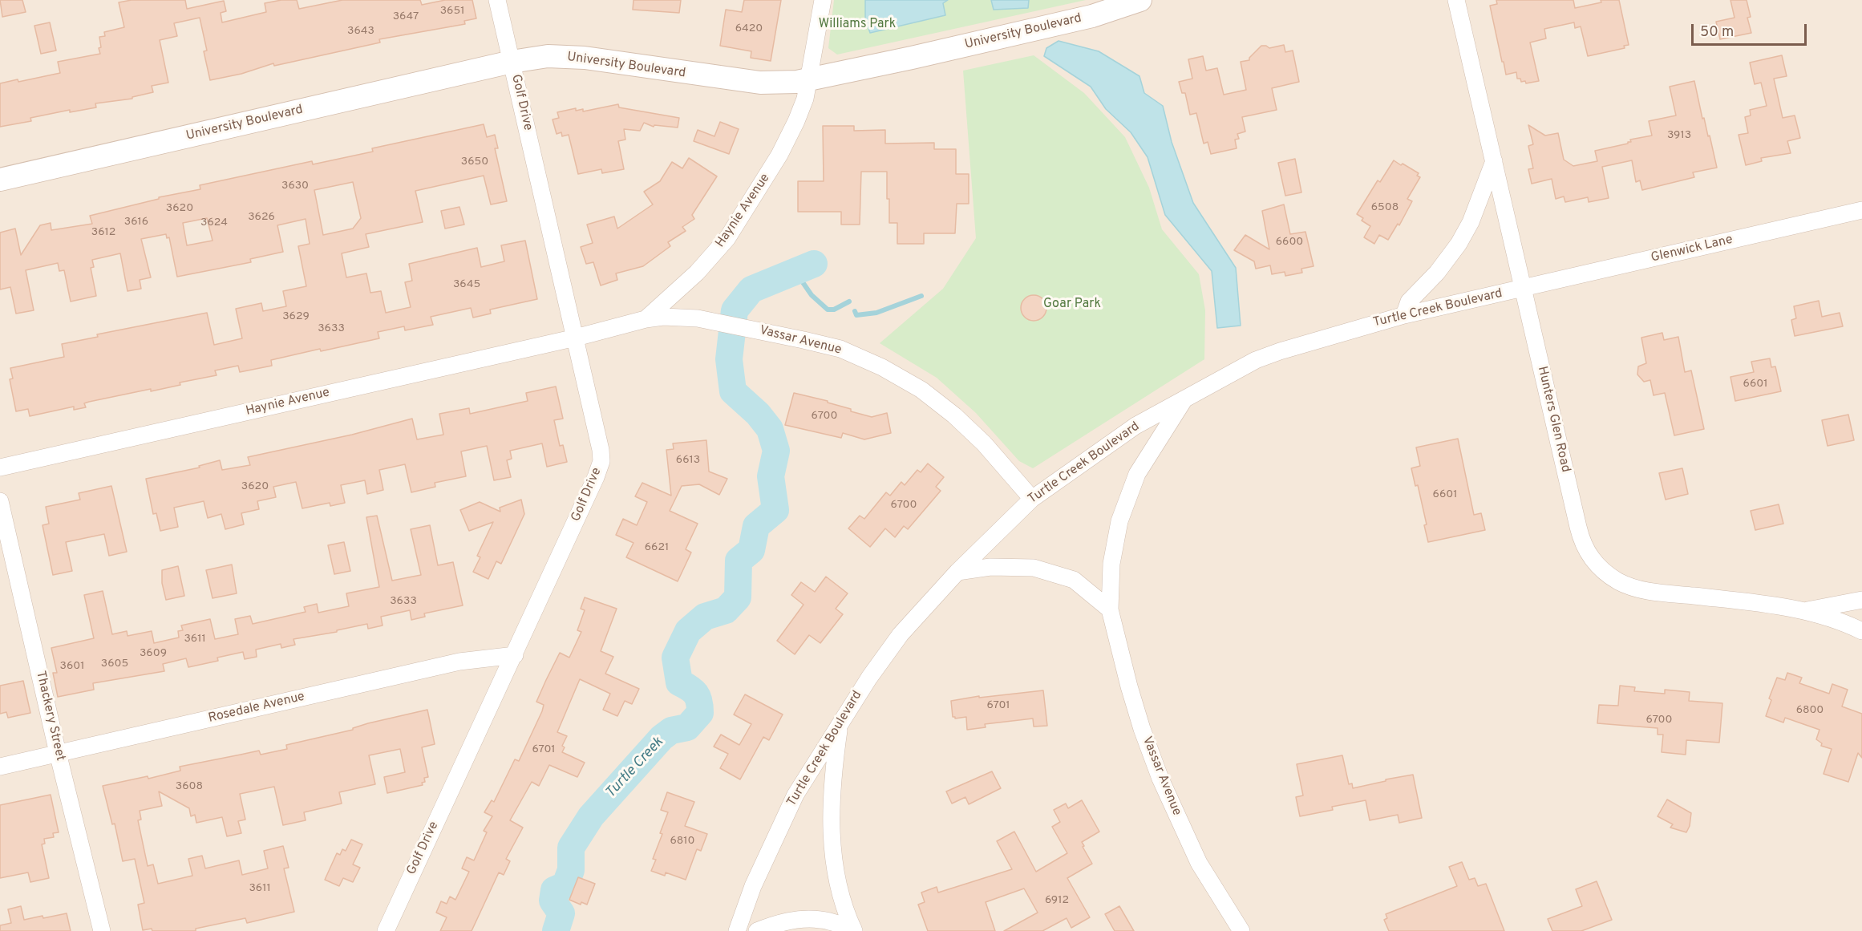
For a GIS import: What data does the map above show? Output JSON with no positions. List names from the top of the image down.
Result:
{
  "streets": {
    "street": [
      "University Boulevard",
      "Golf Drive",
      "Haynie Avenue",
      "Glenwick Lane",
      "Turtle Creek Boulevard",
      "Vassar Avenue",
      "Hunters Glen Road",
      "Rosedale Avenue",
      "Thackery Street"
    ]
  },
  "crossings": [
    ["University Boulevard", "Golf Drive"],
    ["University Boulevard", "Haynie Avenue"],
    ["Golf Drive", "Haynie Avenue"],
    ["Golf Drive", "Vassar Avenue"],
    ["Golf Drive", "Rosedale Avenue"],
    ["Haynie Avenue", "Vassar Avenue"],
    ["Glenwick Lane", "Turtle Creek Boulevard"],
    ["Glenwick Lane", "Hunters Glen Road"],
    ["Turtle Creek Boulevard", "Vassar Avenue"],
    ["Turtle Creek Boulevard", "Hunters Glen Road"],
    ["Rosedale Avenue", "Thackery Street"]
  ],
  "water": ["Turtle Creek"],
  "parks": ["Williams Park", "Goar Park"],
  "house_numbers": [
    "3651",
    "3647",
    "6420",
    "3643",
    "3913",
    "3650",
    "3630",
    "6508",
    "3620",
    "3626",
    "3616",
    "3624",
    "3612",
    "6600",
    "3645",
    "3629",
    "3633",
    "6601",
    "6700",
    "6613",
    "3620",
    "6601",
    "6700",
    "6621",
    "3633",
    "3611",
    "3609",
    "3605",
    "3601",
    "6701",
    "6800",
    "6700",
    "6701",
    "3608",
    "6810",
    "3611",
    "6912"
  ],
  "scale_bar": "50 m"
}
